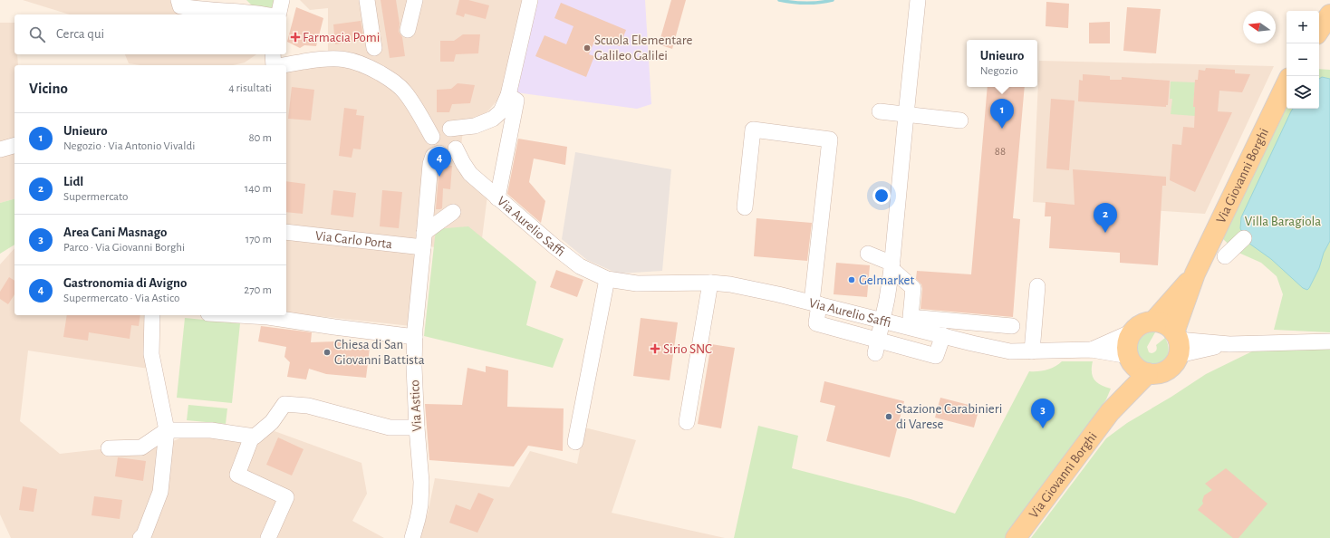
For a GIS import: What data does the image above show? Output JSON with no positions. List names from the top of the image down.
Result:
{
  "streets": {
    "main road": ["Via Giovanni Borghi"],
    "street": ["Via Aurelio Saffi", "Via Carlo Porta", "Via Astico"]
  },
  "crossings": [
    ["Via Giovanni Borghi", "Via Aurelio Saffi"],
    ["Via Aurelio Saffi", "Via Astico"],
    ["Via Carlo Porta", "Via Astico"]
  ],
  "parks": ["Villa Baragiola"],
  "places": {
    "health": ["Farmacia Pomi", "Sirio SNC"],
    "other": [
      "Scuola Elementare Galileo Galilei",
      "Gelmarket",
      "Chiesa di San Giovanni Battista",
      "Stazione Carabinieri di Varese"
    ]
  },
  "house_numbers": ["88"],
  "north": "left",
  "page": {
    "map_buttons": ["+", "−"],
    "search": "Cerca qui",
    "popup": ["Unieuro", "Negozio"],
    "heading": ["Vicino", "4 risultati"],
    "pins": [
      "1",
      "4",
      "2",
      "3"
    ],
    "list": [
      {
        "mark": "1",
        "name": "Unieuro",
        "note": "Negozio · Via Antonio Vivaldi",
        "value": "80 m"
      },
      {
        "mark": "2",
        "name": "Lidl",
        "note": "Supermercato",
        "value": "140 m"
      },
      {
        "mark": "3",
        "name": "Area Cani Masnago",
        "note": "Parco · Via Giovanni Borghi",
        "value": "170 m"
      },
      {
        "mark": "4",
        "name": "Gastronomia di Avigno",
        "note": "Supermercato · Via Astico",
        "value": "270 m"
      }
    ]
  }
}
